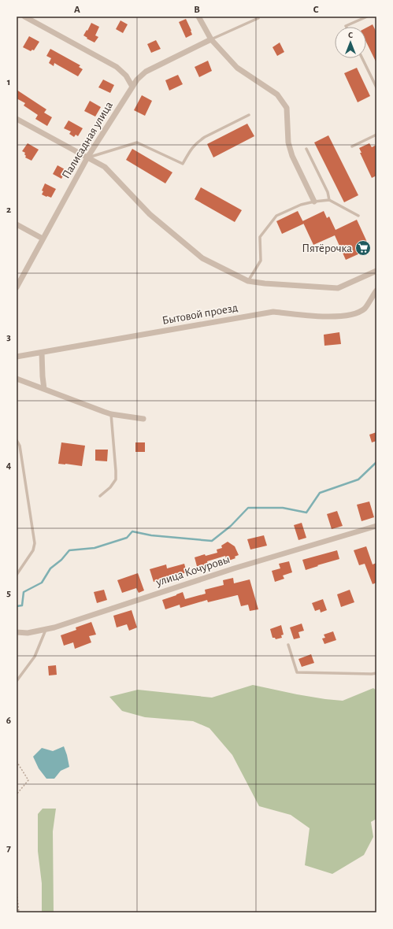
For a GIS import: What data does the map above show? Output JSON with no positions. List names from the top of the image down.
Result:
{
  "streets": {
    "street": ["Палисадная улица", "Бытовой проезд", "улица Кочуровы"]
  },
  "places": {
    "supermarket": ["Пятёрочка"]
  },
  "north": "top",
  "grid": {
    "columns": ["A", "B", "C"],
    "rows": [
      "1",
      "2",
      "3",
      "4",
      "5",
      "6",
      "7"
    ]
  }
}
